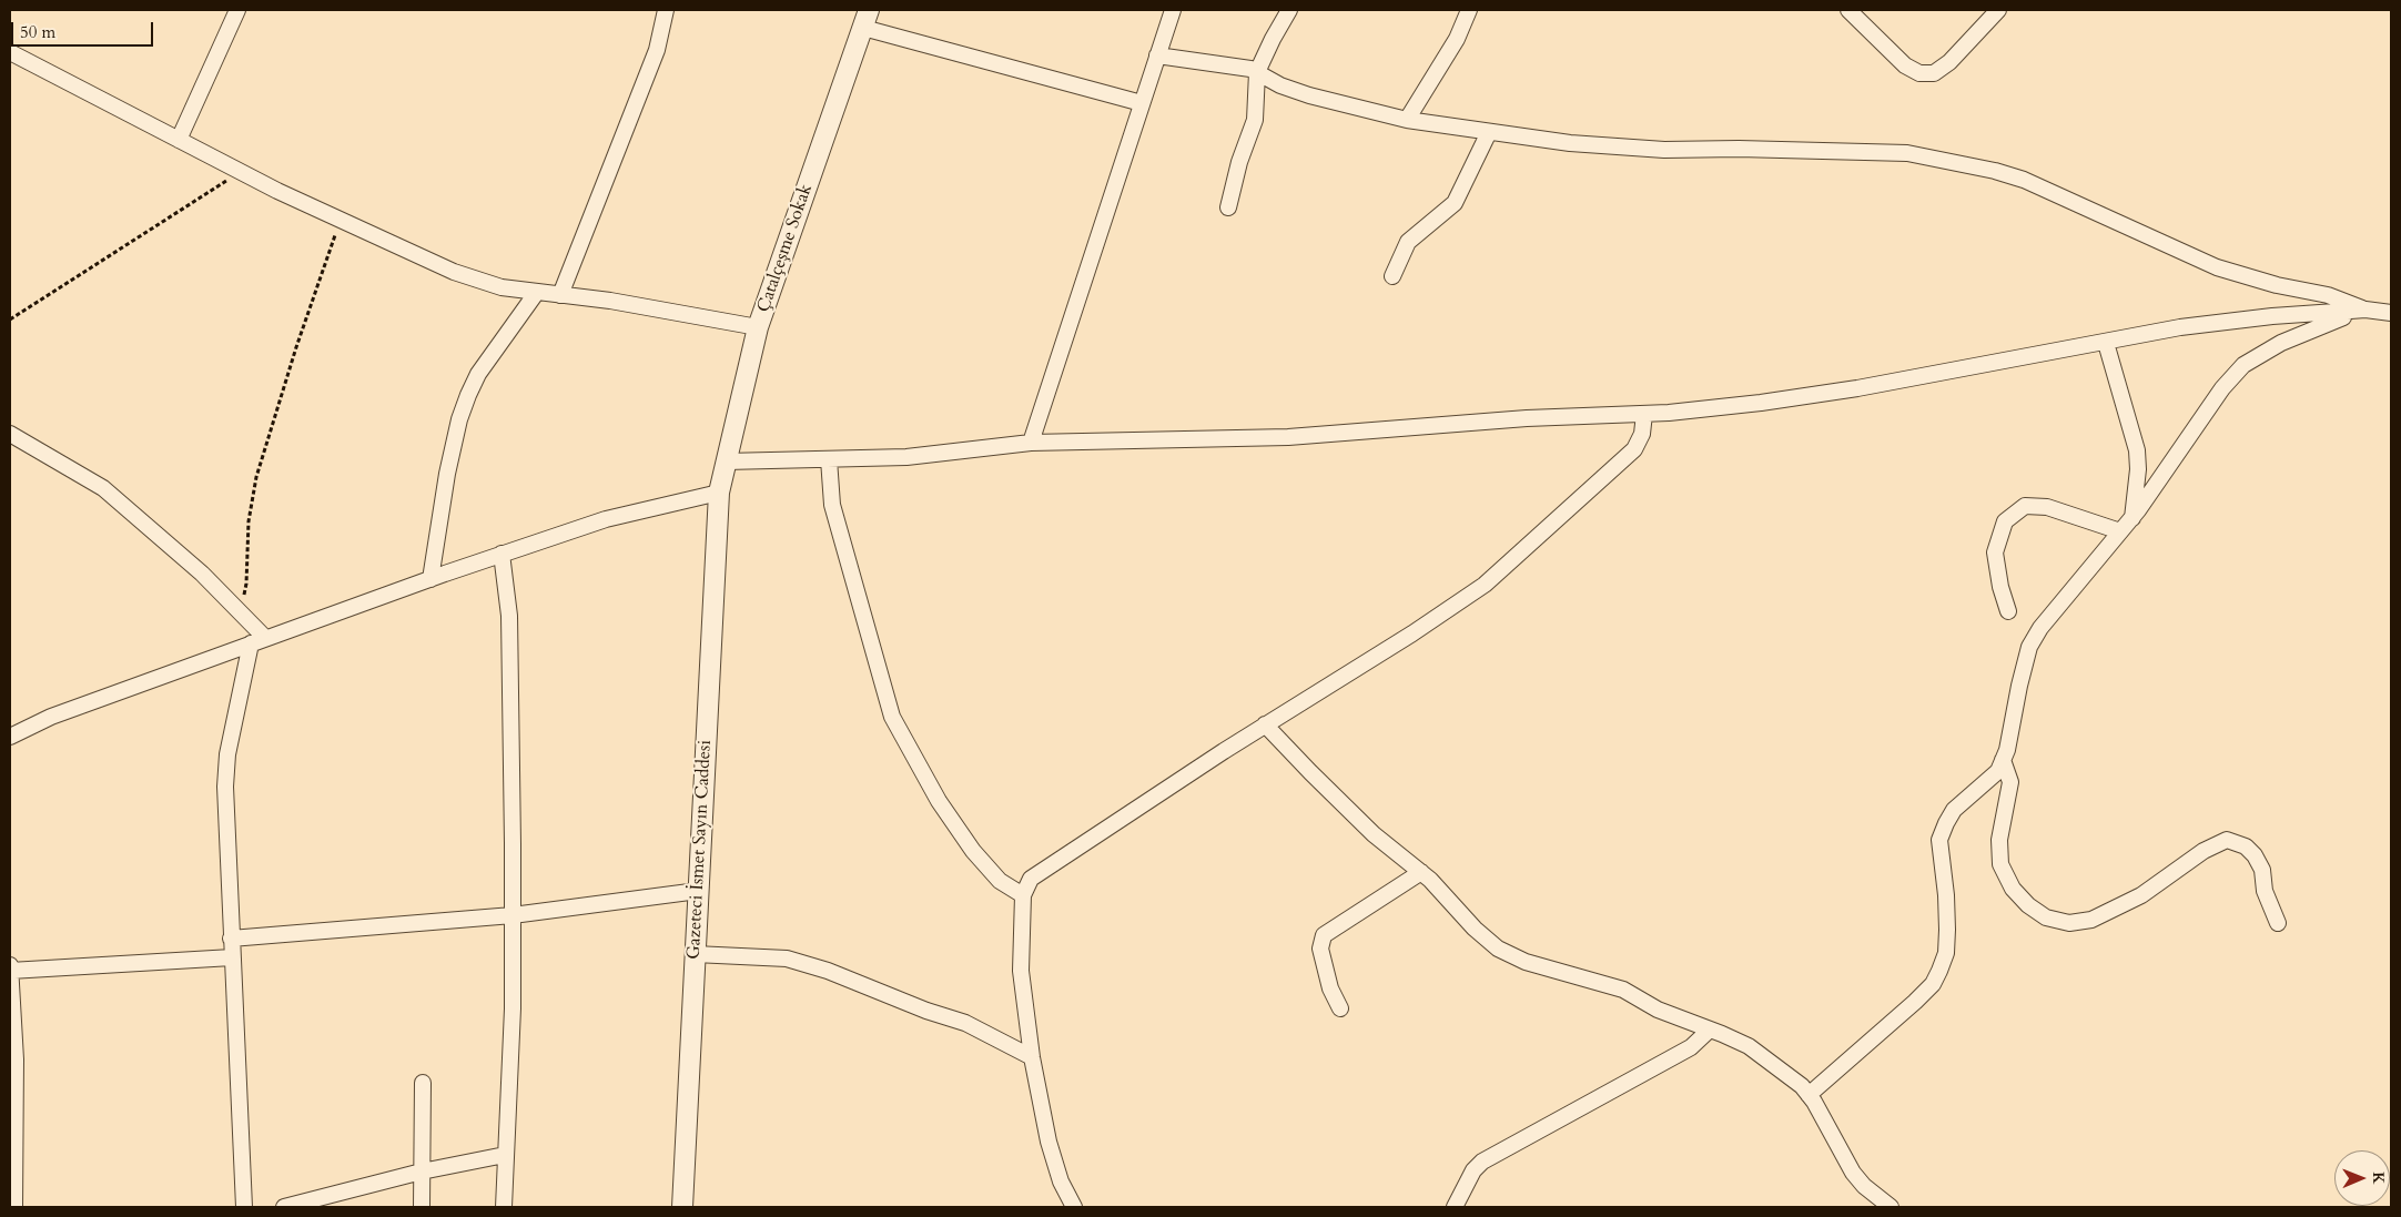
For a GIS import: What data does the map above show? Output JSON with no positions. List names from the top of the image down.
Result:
{
  "streets": {
    "street": ["Çatalçeşme Sokak", "Gazeteci İsmet Sayın Caddesi"]
  },
  "crossings": [
    ["Çatalçeşme Sokak", "Gazeteci İsmet Sayın Caddesi"]
  ],
  "scale_bar": "50 m",
  "north": "right"
}
